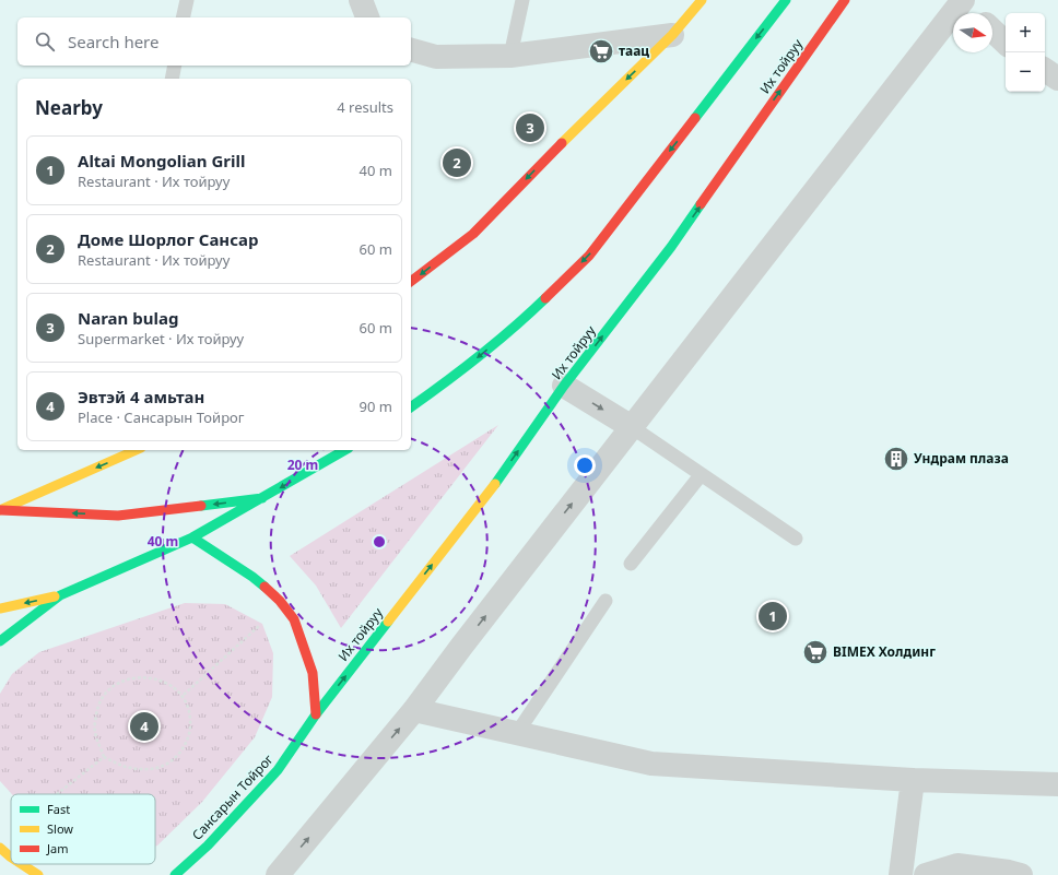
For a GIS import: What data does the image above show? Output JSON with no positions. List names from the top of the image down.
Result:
{
  "streets": {
    "main road": ["Их тойруу", "Сансарын Тойрог"]
  },
  "crossings": [
    ["Их тойруу", "Сансарын Тойрог"]
  ],
  "places": {
    "supermarket": ["таац", "BIMEX Холдинг"],
    "building": ["Ундрам плаза"]
  },
  "legend": ["Fast", "Slow", "Jam"],
  "north": "right",
  "page": {
    "map_buttons": ["+", "−"],
    "search": "Search here",
    "heading": ["Nearby", "4 results"],
    "pins": [
      "3",
      "2",
      "1",
      "4"
    ],
    "list": [
      {
        "mark": "1",
        "name": "Altai Mongolian Grill",
        "note": "Restaurant · Их тойруу",
        "value": "40 m"
      },
      {
        "mark": "2",
        "name": "Доме Шорлог Сансар",
        "note": "Restaurant · Их тойруу",
        "value": "60 m"
      },
      {
        "mark": "3",
        "name": "Naran bulag",
        "note": "Supermarket · Их тойруу",
        "value": "60 m"
      },
      {
        "mark": "4",
        "name": "Эвтэй 4 амьтан",
        "note": "Place · Сансарын Тойрог",
        "value": "90 m"
      }
    ]
  },
  "rings": ["20 m", "40 m"]
}
